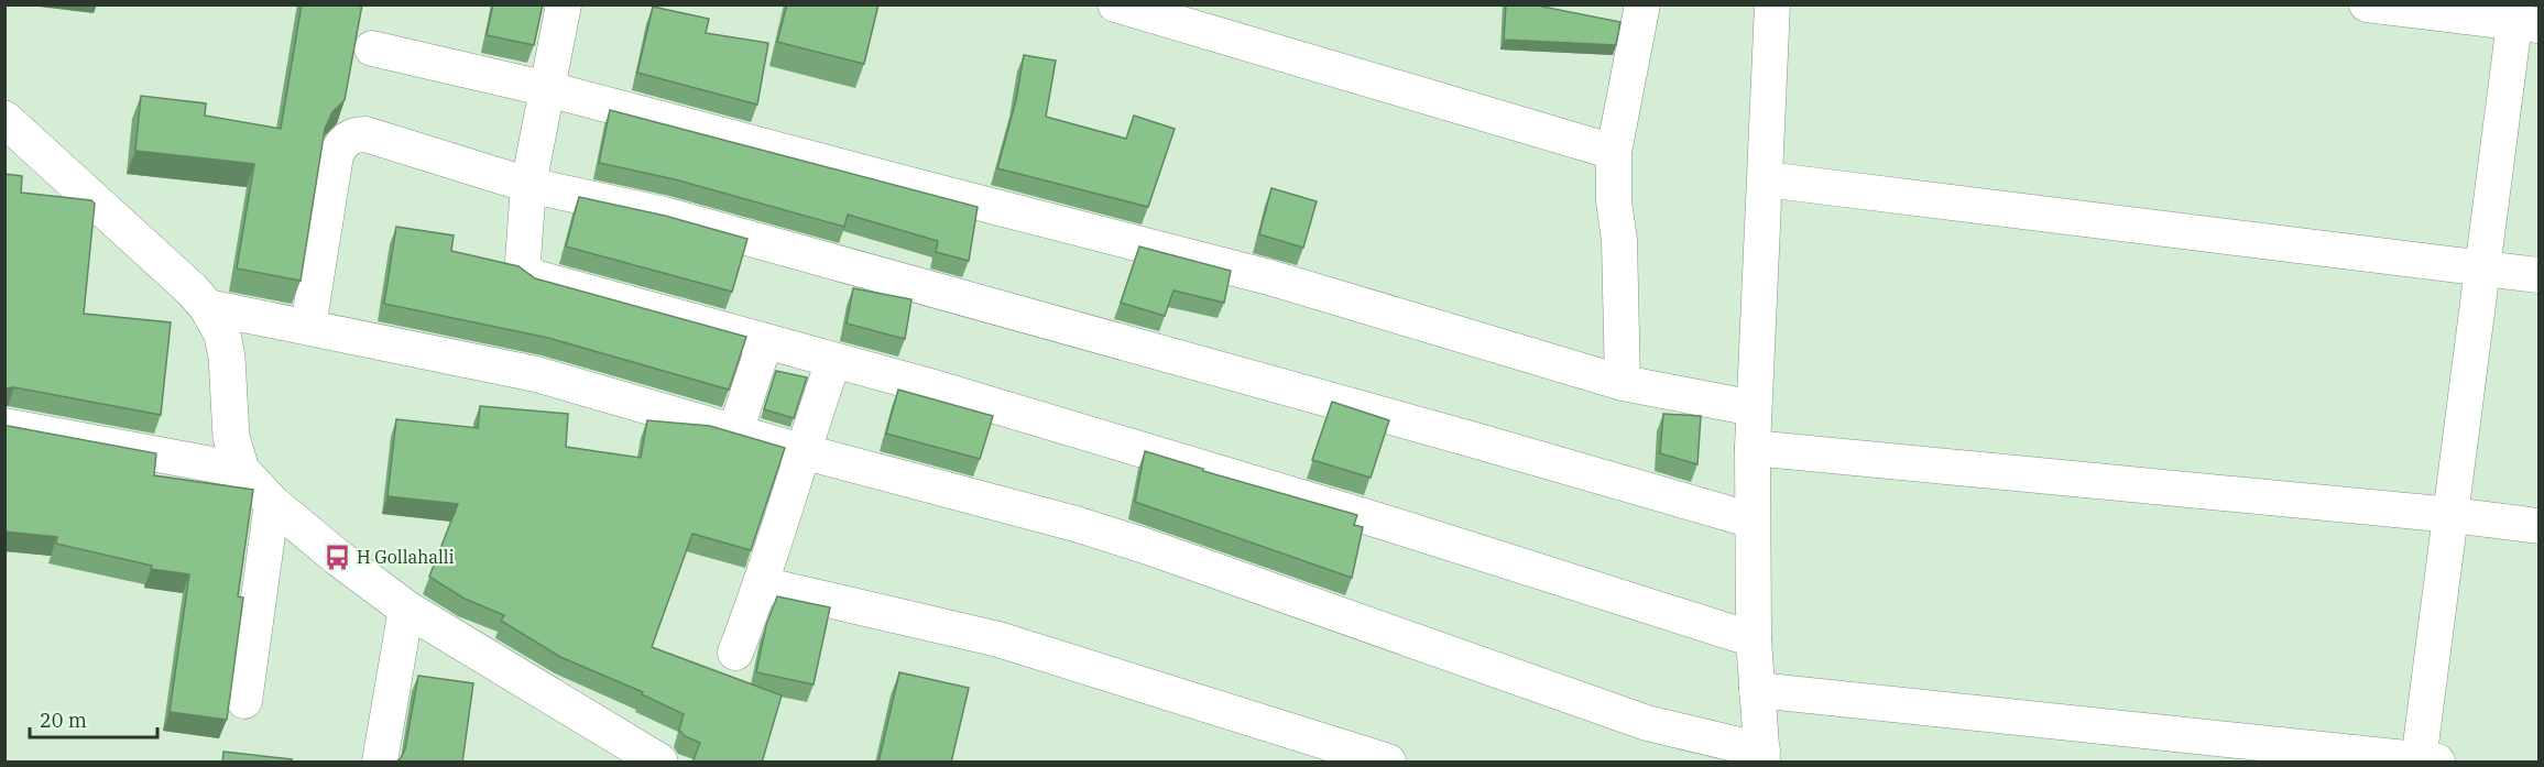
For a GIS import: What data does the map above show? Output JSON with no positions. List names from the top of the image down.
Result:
{
  "places": {
    "bus stop": ["H Gollahalli"]
  },
  "scale_bar": "20 m"
}
